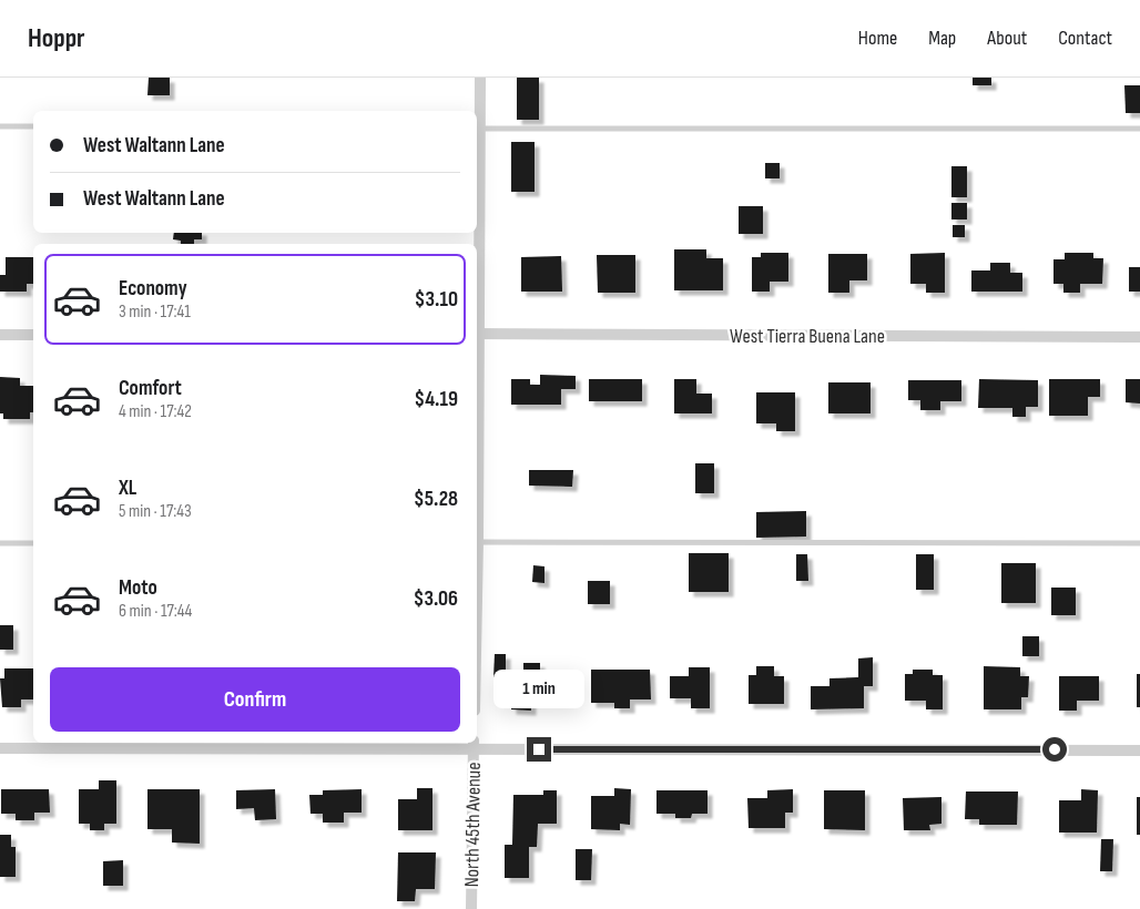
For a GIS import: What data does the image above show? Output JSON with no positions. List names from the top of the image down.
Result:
{
  "streets": {
    "street": ["West Tierra Buena Lane", "North 45th Avenue"]
  },
  "page": {
    "header": "Hoppr",
    "nav": [
      "Home",
      "Map",
      "About",
      "Contact"
    ],
    "banner": ["West Waltann Lane", "West Waltann Lane"],
    "list": [
      {
        "name": "Economy",
        "note": "3 min · 17:41",
        "value": "$3.10"
      },
      {
        "name": "Comfort",
        "note": "4 min · 17:42",
        "value": "$4.19"
      },
      {
        "name": "XL",
        "note": "5 min · 17:43",
        "value": "$5.28"
      },
      {
        "name": "Moto",
        "note": "6 min · 17:44",
        "value": "$3.06"
      }
    ],
    "buttons": "Confirm",
    "bubble": "1 min"
  }
}
